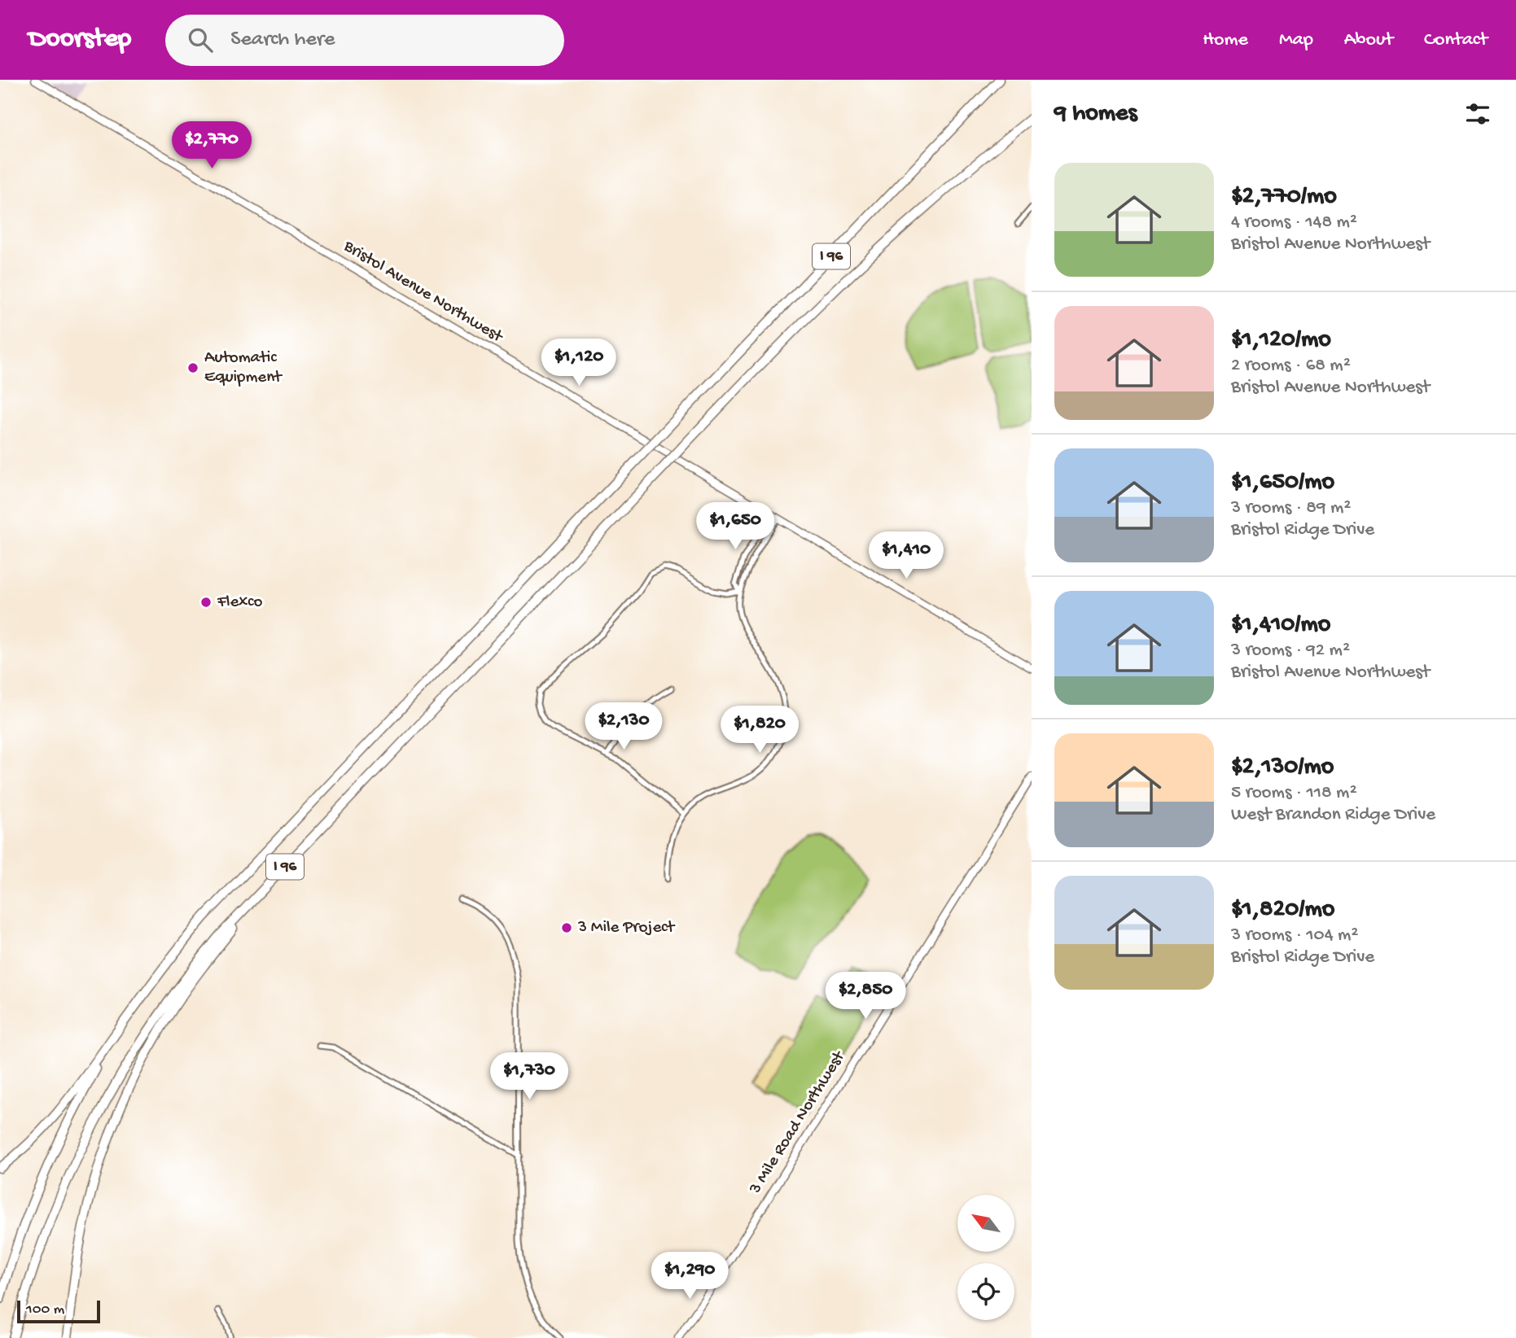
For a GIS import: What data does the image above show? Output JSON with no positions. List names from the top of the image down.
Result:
{
  "streets": {
    "highway": ["I 96"],
    "street": ["Bristol Avenue Northwest", "3 Mile Road Northwest"]
  },
  "places": ["Automatic Equipment", "Flexco", "3 Mile Project"],
  "scale_bar": "100 m",
  "north": "top left",
  "page": {
    "header": "Doorstep",
    "search": "Search here",
    "nav": [
      "Home",
      "Map",
      "About",
      "Contact"
    ],
    "heading": "9 homes",
    "price": [
      "$2,770",
      "$1,120",
      "$1,650",
      "$1,410",
      "$2,130",
      "$1,820",
      "$2,850",
      "$1,730",
      "$1,290"
    ],
    "list": [
      {
        "name": "$2,770/mo",
        "note": "4 rooms · 148 m² · Bristol Avenue Northwest"
      },
      {
        "name": "$1,120/mo",
        "note": "2 rooms · 68 m² · Bristol Avenue Northwest"
      },
      {
        "name": "$1,650/mo",
        "note": "3 rooms · 89 m² · Bristol Ridge Drive"
      },
      {
        "name": "$1,410/mo",
        "note": "3 rooms · 92 m² · Bristol Avenue Northwest"
      },
      {
        "name": "$2,130/mo",
        "note": "5 rooms · 118 m² · West Brandon Ridge Drive"
      },
      {
        "name": "$1,820/mo",
        "note": "3 rooms · 104 m² · Bristol Ridge Drive"
      }
    ],
    "scale": "100 m"
  }
}
